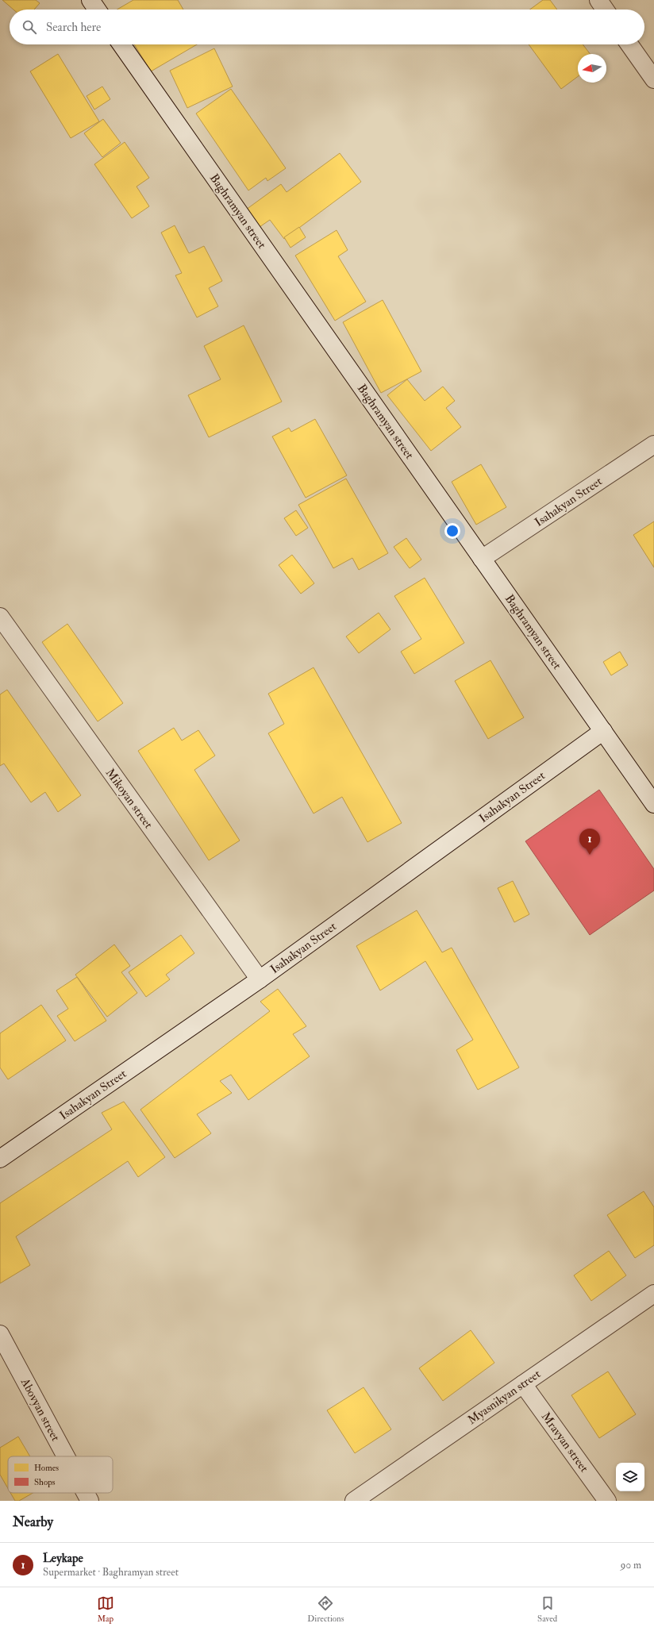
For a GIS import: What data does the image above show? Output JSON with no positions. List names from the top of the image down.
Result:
{
  "streets": {
    "street": [
      "Baghramyan street",
      "Isahakyan Street",
      "Mikoyan street",
      "Myasnikyan street",
      "Abovyan street",
      "Mravyan street"
    ]
  },
  "crossings": [
    ["Baghramyan street", "Isahakyan Street"],
    ["Isahakyan Street", "Mikoyan street"],
    ["Myasnikyan street", "Mravyan street"]
  ],
  "legend": ["Homes", "Shops"],
  "north": "left",
  "page": {
    "search": "Search here",
    "pins": "1",
    "heading": "Nearby",
    "list": [
      {
        "mark": "1",
        "name": "Leykape",
        "note": "Supermarket · Baghramyan street",
        "value": "90 m"
      }
    ],
    "nav": ["Map", "Directions", "Saved"]
  }
}
